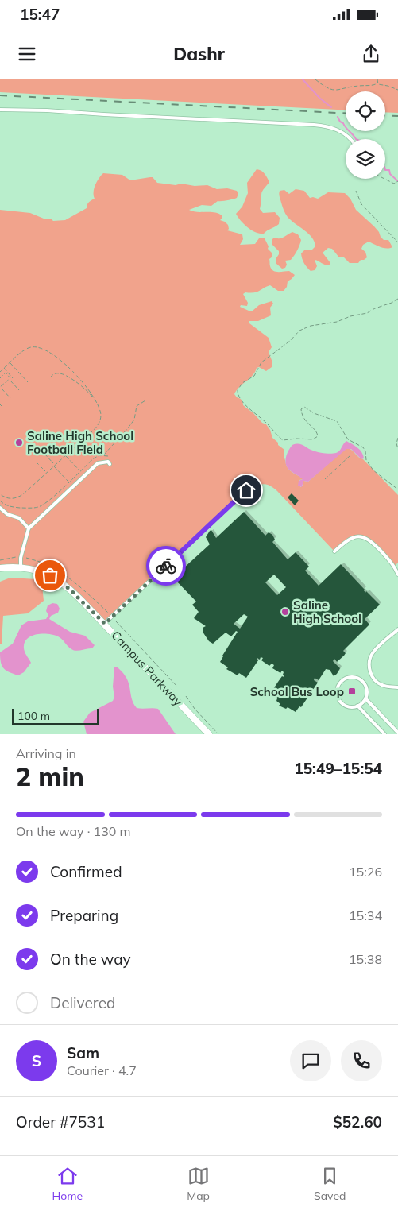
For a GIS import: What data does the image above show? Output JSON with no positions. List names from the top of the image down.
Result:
{
  "streets": {
    "street": ["Campus Parkway"]
  },
  "places": {
    "other": ["Saline High School Football Field", "Saline High School"],
    "transit": ["School Bus Loop"]
  },
  "scale_bar": "100 m",
  "page": {
    "status": "15:47",
    "header": "Dashr",
    "scale": "100 m",
    "heading": ["2 min", "Arriving in", "15:49–15:54"],
    "panel": [
      "Sam",
      "Courier · 4.7",
      "Order #7531",
      "$52.60"
    ],
    "bar": "On the way · 130 m",
    "list": [
      ["Confirmed", "15:26"],
      ["Preparing", "15:34"],
      ["On the way", "15:38"],
      "Delivered"
    ],
    "round": "S",
    "tabs": ["Home", "Map", "Saved"]
  }
}
